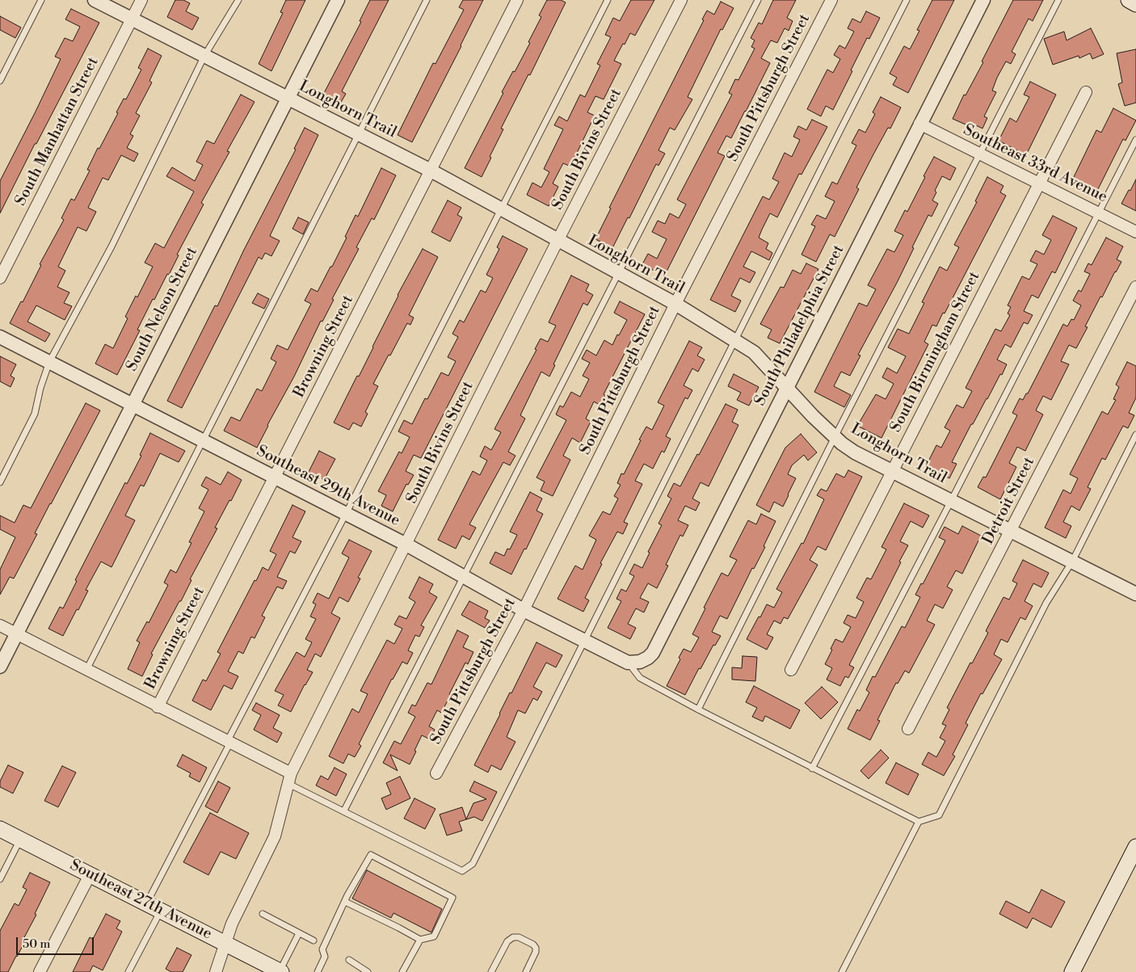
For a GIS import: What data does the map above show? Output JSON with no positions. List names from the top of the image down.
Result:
{
  "streets": {
    "main road": ["Southeast 27th Avenue"],
    "street": [
      "South Pittsburgh Street",
      "Longhorn Trail",
      "South Manhattan Street",
      "South Bivins Street",
      "Southeast 33rd Avenue",
      "South Nelson Street",
      "South Philadelphia Street",
      "Browning Street",
      "South Birmingham Street",
      "Southeast 29th Avenue",
      "Detroit Street"
    ]
  },
  "crossings": [
    ["South Pittsburgh Street", "Longhorn Trail"],
    ["South Pittsburgh Street", "Southeast 29th Avenue"],
    ["Longhorn Trail", "South Manhattan Street"],
    ["Longhorn Trail", "South Bivins Street"],
    ["Longhorn Trail", "South Nelson Street"],
    ["Longhorn Trail", "South Philadelphia Street"],
    ["Longhorn Trail", "Browning Street"],
    ["Longhorn Trail", "South Birmingham Street"],
    ["Longhorn Trail", "Detroit Street"],
    ["South Bivins Street", "Southeast 29th Avenue"],
    ["South Bivins Street", "Southeast 27th Avenue"],
    ["Southeast 33rd Avenue", "South Philadelphia Street"],
    ["Southeast 33rd Avenue", "South Birmingham Street"],
    ["South Nelson Street", "Southeast 29th Avenue"],
    ["South Philadelphia Street", "Southeast 29th Avenue"],
    ["Browning Street", "Southeast 29th Avenue"]
  ],
  "scale_bar": "50 m"
}
